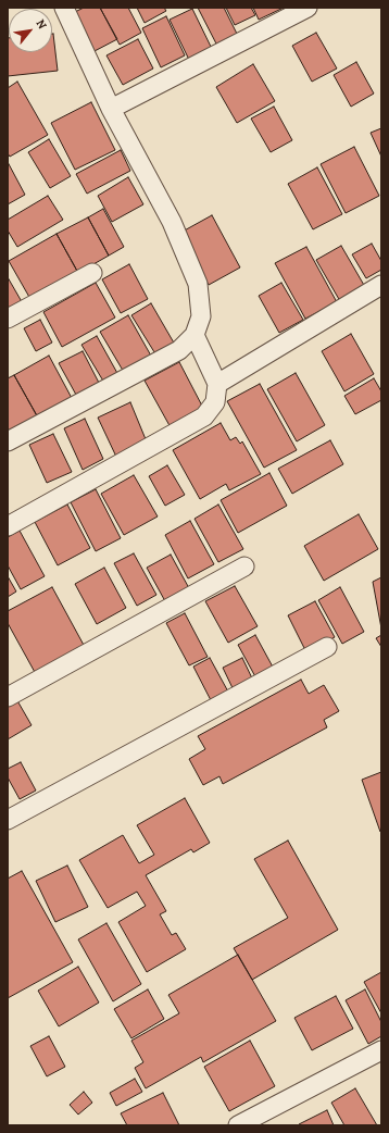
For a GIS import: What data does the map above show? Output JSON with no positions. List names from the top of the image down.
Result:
{
  "north": "top right"
}
